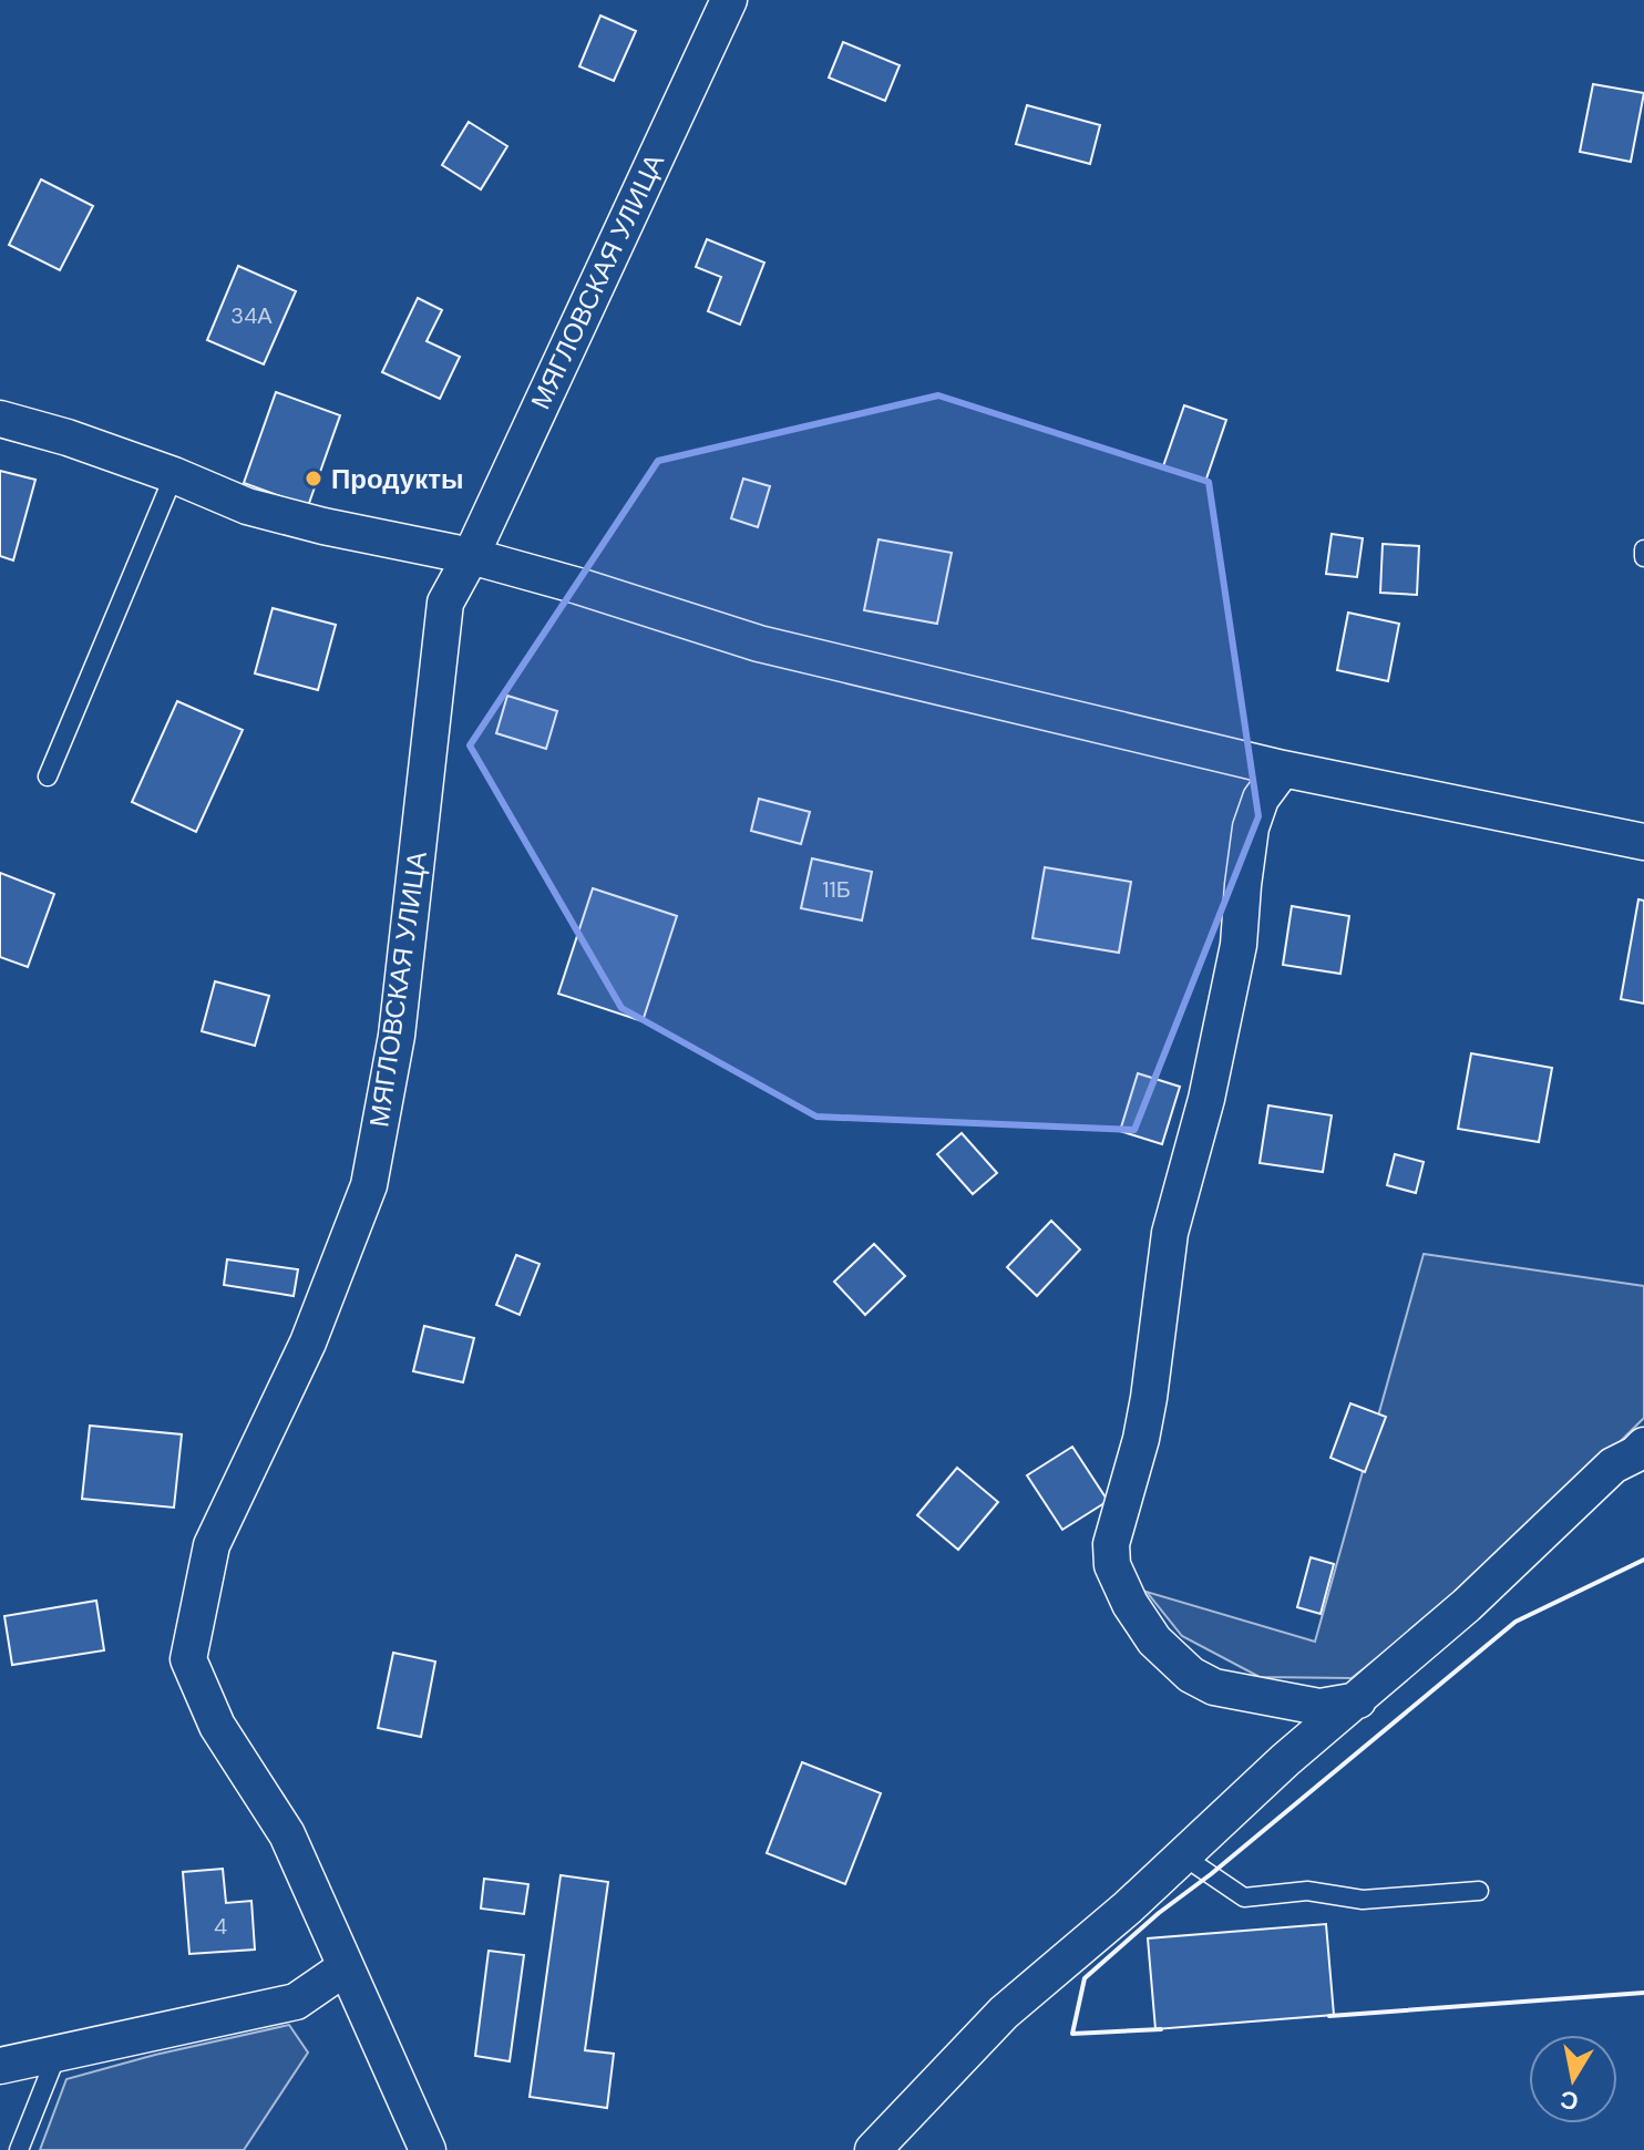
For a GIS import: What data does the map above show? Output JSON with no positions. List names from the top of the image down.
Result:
{
  "streets": {
    "street": ["МЯГЛОВСКАЯ УЛИЦА"]
  },
  "places": ["Продукты"],
  "house_numbers": ["34А", "11Б", "4"],
  "north": "bottom"
}
